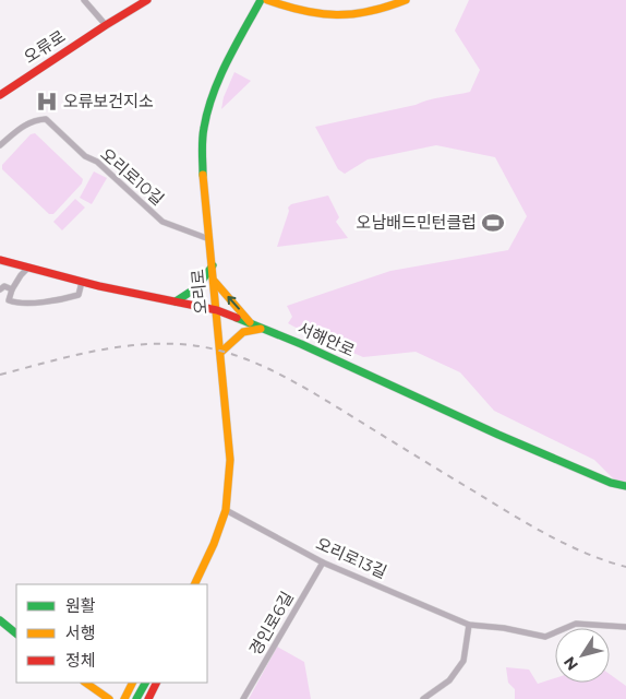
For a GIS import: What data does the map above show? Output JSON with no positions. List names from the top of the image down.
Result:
{
  "streets": {
    "main road": ["오류로", "오리로", "서해안로"],
    "street": ["오리로10길", "오리로13길", "경인로6길"]
  },
  "crossings": [
    ["오리로10길", "오리로"],
    ["오리로", "서해안로"],
    ["오리로", "오리로13길"],
    ["오리로13길", "경인로6길"]
  ],
  "places": {
    "hospital": ["오류보건지소"],
    "sports": ["오남배드민턴클럽"]
  },
  "legend": ["원활", "서행", "정체"],
  "north": "bottom left"
}
